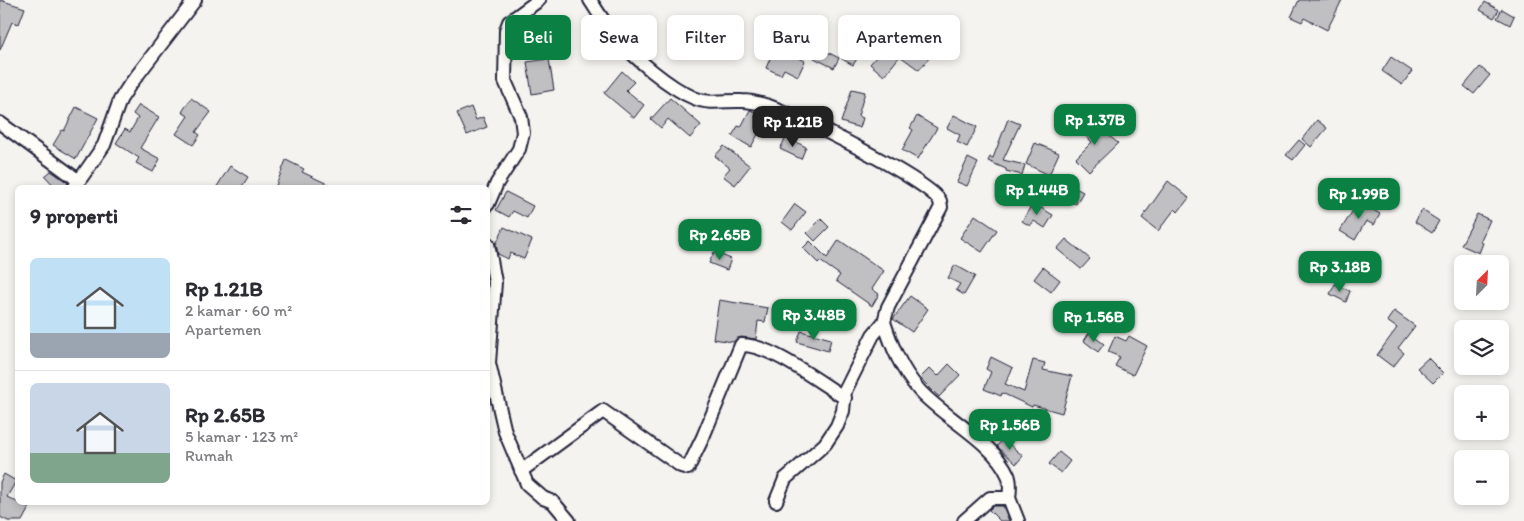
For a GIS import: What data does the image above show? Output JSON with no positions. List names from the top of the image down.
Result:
{
  "north": "top right",
  "page": {
    "chip": [
      "Beli",
      "Sewa",
      "Filter",
      "Baru",
      "Apartemen"
    ],
    "price": [
      "Rp 1.37B",
      "Rp 1.21B",
      "Rp 1.44B",
      "Rp 1.99B",
      "Rp 2.65B",
      "Rp 3.18B",
      "Rp 3.48B",
      "Rp 1.56B",
      "Rp 1.56B"
    ],
    "heading": "9 properti",
    "list": [
      {
        "name": "Rp 1.21B",
        "note": "2 kamar · 60 m² · Apartemen"
      },
      {
        "name": "Rp 2.65B",
        "note": "5 kamar · 123 m² · Rumah"
      }
    ],
    "map_buttons": ["+", "−"]
  }
}
